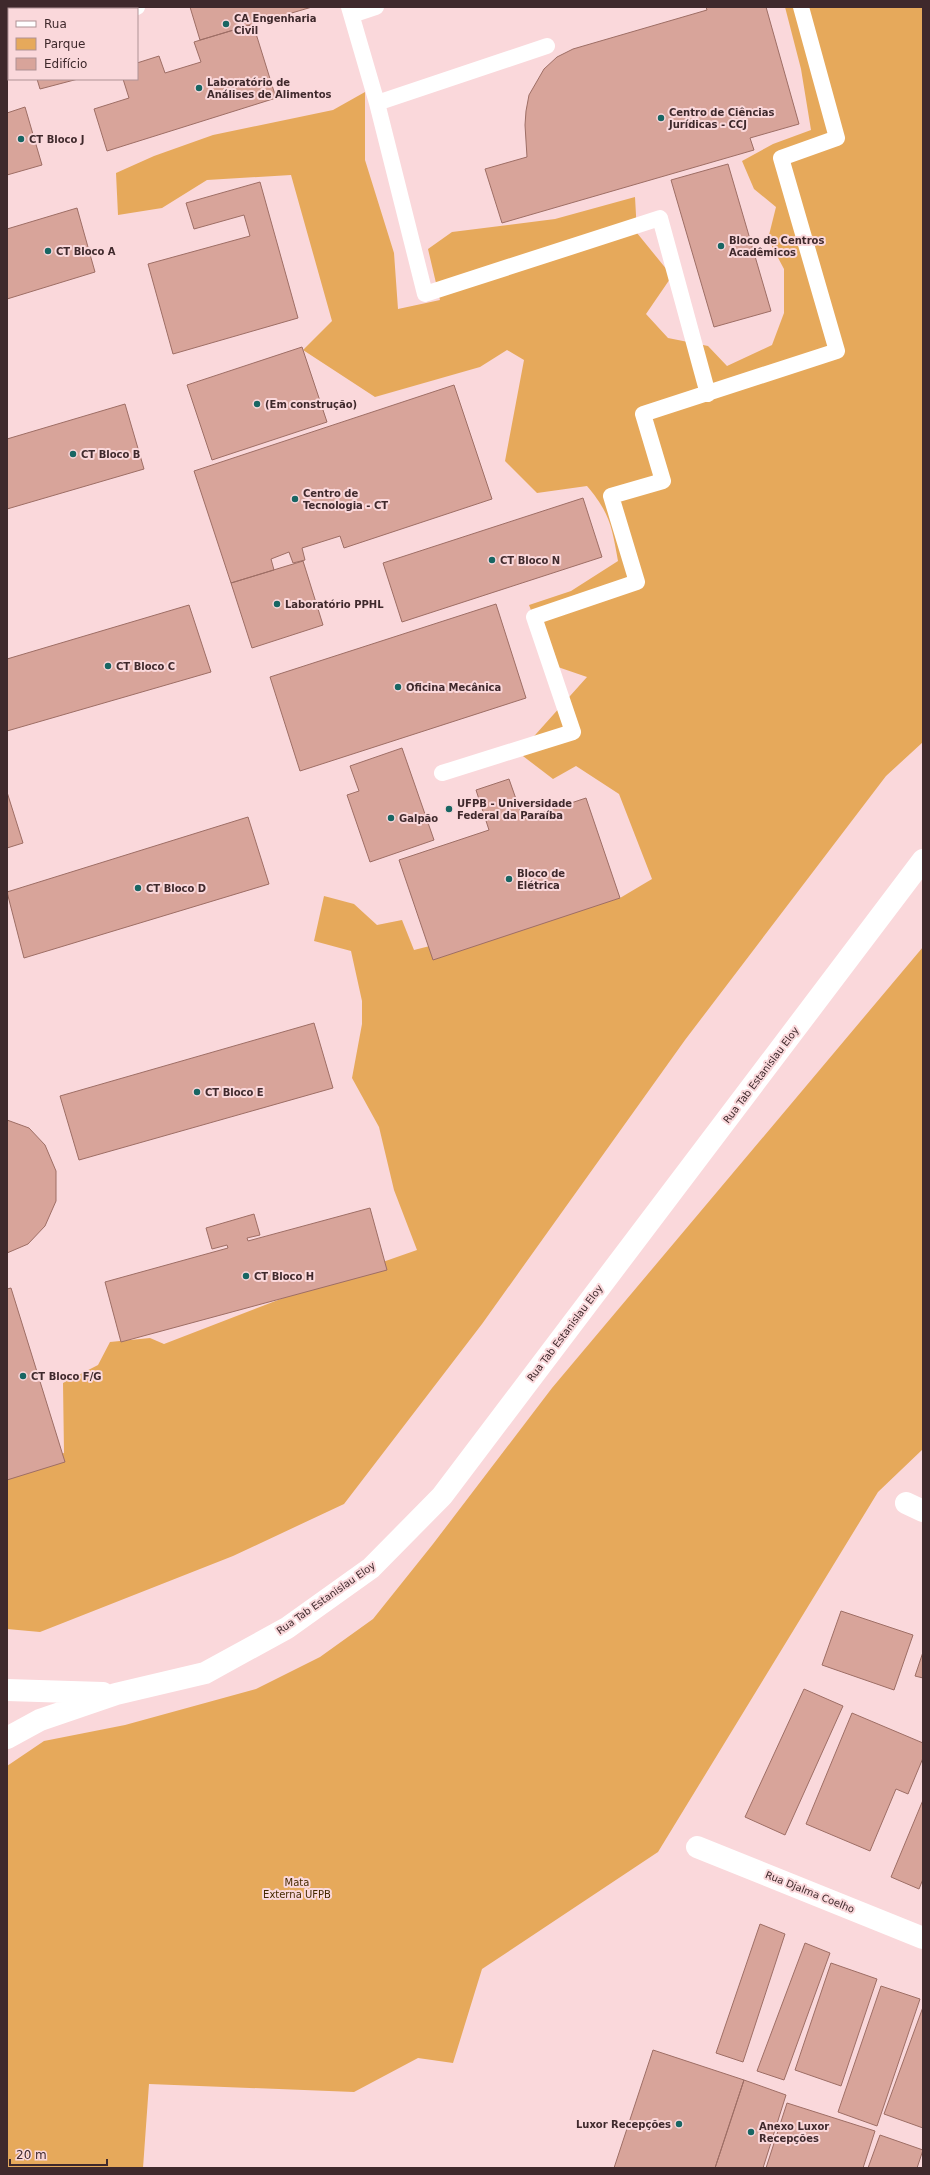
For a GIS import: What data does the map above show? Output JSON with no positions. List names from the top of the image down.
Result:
{
  "streets": {
    "street": ["Rua Tab Estanislau Eloy", "Rua Djalma Coelho"]
  },
  "parks": ["Mata Externa UFPB"],
  "places": [
    "CA Engenharia Civil",
    "Laboratório de Análises de Alimentos",
    "Centro de Ciências Jurídicas - CCJ",
    "CT Bloco J",
    "Bloco de Centros Acadêmicos",
    "CT Bloco A",
    "(Em construção)",
    "CT Bloco B",
    "Centro de Tecnologia - CT",
    "CT Bloco N",
    "Laboratório PPHL",
    "CT Bloco C",
    "Oficina Mecânica",
    "UFPB - Universidade Federal da Paraíba",
    "Galpão",
    "Bloco de Elétrica",
    "CT Bloco D",
    "CT Bloco E",
    "CT Bloco H",
    "CT Bloco F/G",
    "Luxor Recepções",
    "Anexo Luxor Recepções"
  ],
  "legend": ["Rua", "Parque", "Edifício"],
  "scale_bar": "20 m"
}
